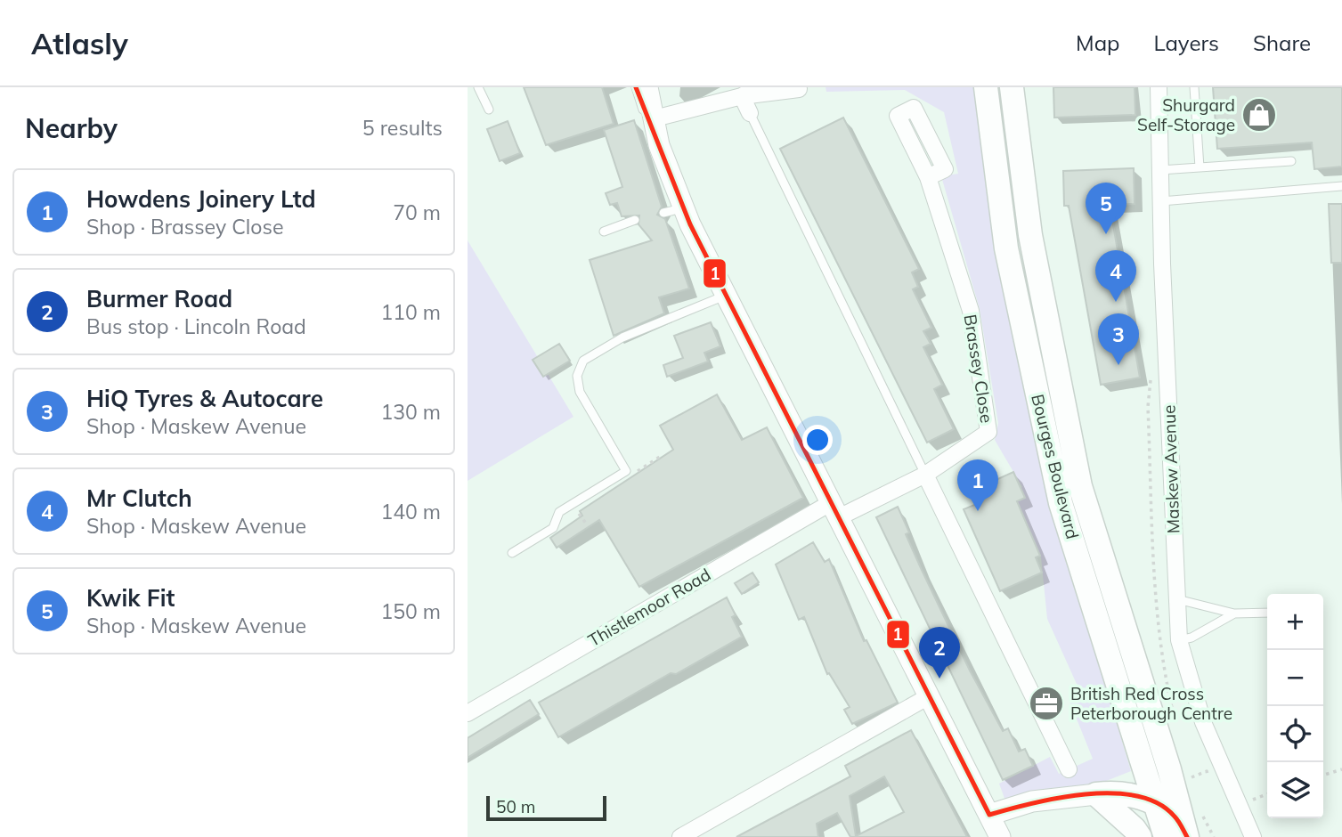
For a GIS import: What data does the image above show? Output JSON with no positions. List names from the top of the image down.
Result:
{
  "streets": {
    "main road": ["Bourges Boulevard"],
    "street": ["Brassey Close", "Maskew Avenue", "Thistlemoor Road"]
  },
  "crossings": [
    ["Brassey Close", "Thistlemoor Road"]
  ],
  "places": {
    "shop": ["Shurgard Self-Storage"],
    "office": ["British Red Cross Peterborough Centre"]
  },
  "lines": ["transit line 1"],
  "scale_bar": "50 m",
  "page": {
    "header": "Atlasly",
    "nav": ["Map", "Layers", "Share"],
    "heading": ["Nearby", "5 results"],
    "list": [
      {
        "mark": "1",
        "name": "Howdens Joinery Ltd",
        "note": "Shop · Brassey Close",
        "value": "70 m"
      },
      {
        "mark": "2",
        "name": "Burmer Road",
        "note": "Bus stop · Lincoln Road",
        "value": "110 m"
      },
      {
        "mark": "3",
        "name": "HiQ Tyres & Autocare",
        "note": "Shop · Maskew Avenue",
        "value": "130 m"
      },
      {
        "mark": "4",
        "name": "Mr Clutch",
        "note": "Shop · Maskew Avenue",
        "value": "140 m"
      },
      {
        "mark": "5",
        "name": "Kwik Fit",
        "note": "Shop · Maskew Avenue",
        "value": "150 m"
      }
    ],
    "pins": [
      "5",
      "4",
      "3",
      "1",
      "2"
    ],
    "map_buttons": ["+", "−"],
    "scale": "50 m"
  }
}
